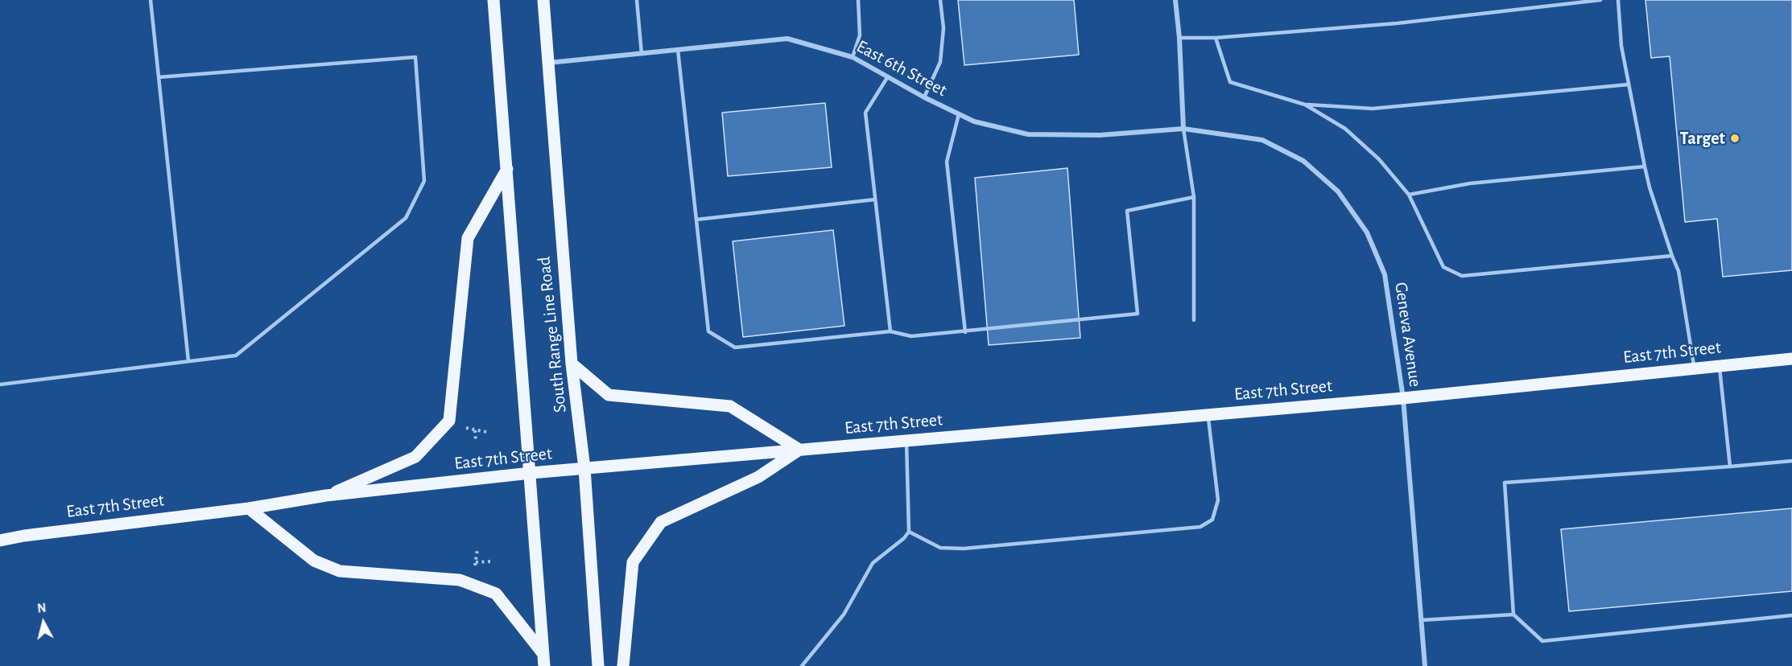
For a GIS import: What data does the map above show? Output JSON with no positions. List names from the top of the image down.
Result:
{
  "streets": {
    "main road": ["South Range Line Road", "East 7th Street"],
    "street": ["East 6th Street", "Geneva Avenue"]
  },
  "crossings": [
    ["East 6th Street", "South Range Line Road"],
    ["East 6th Street", "Geneva Avenue"],
    ["South Range Line Road", "East 7th Street"],
    ["Geneva Avenue", "East 7th Street"]
  ],
  "places": ["Target"],
  "north": "top"
}
